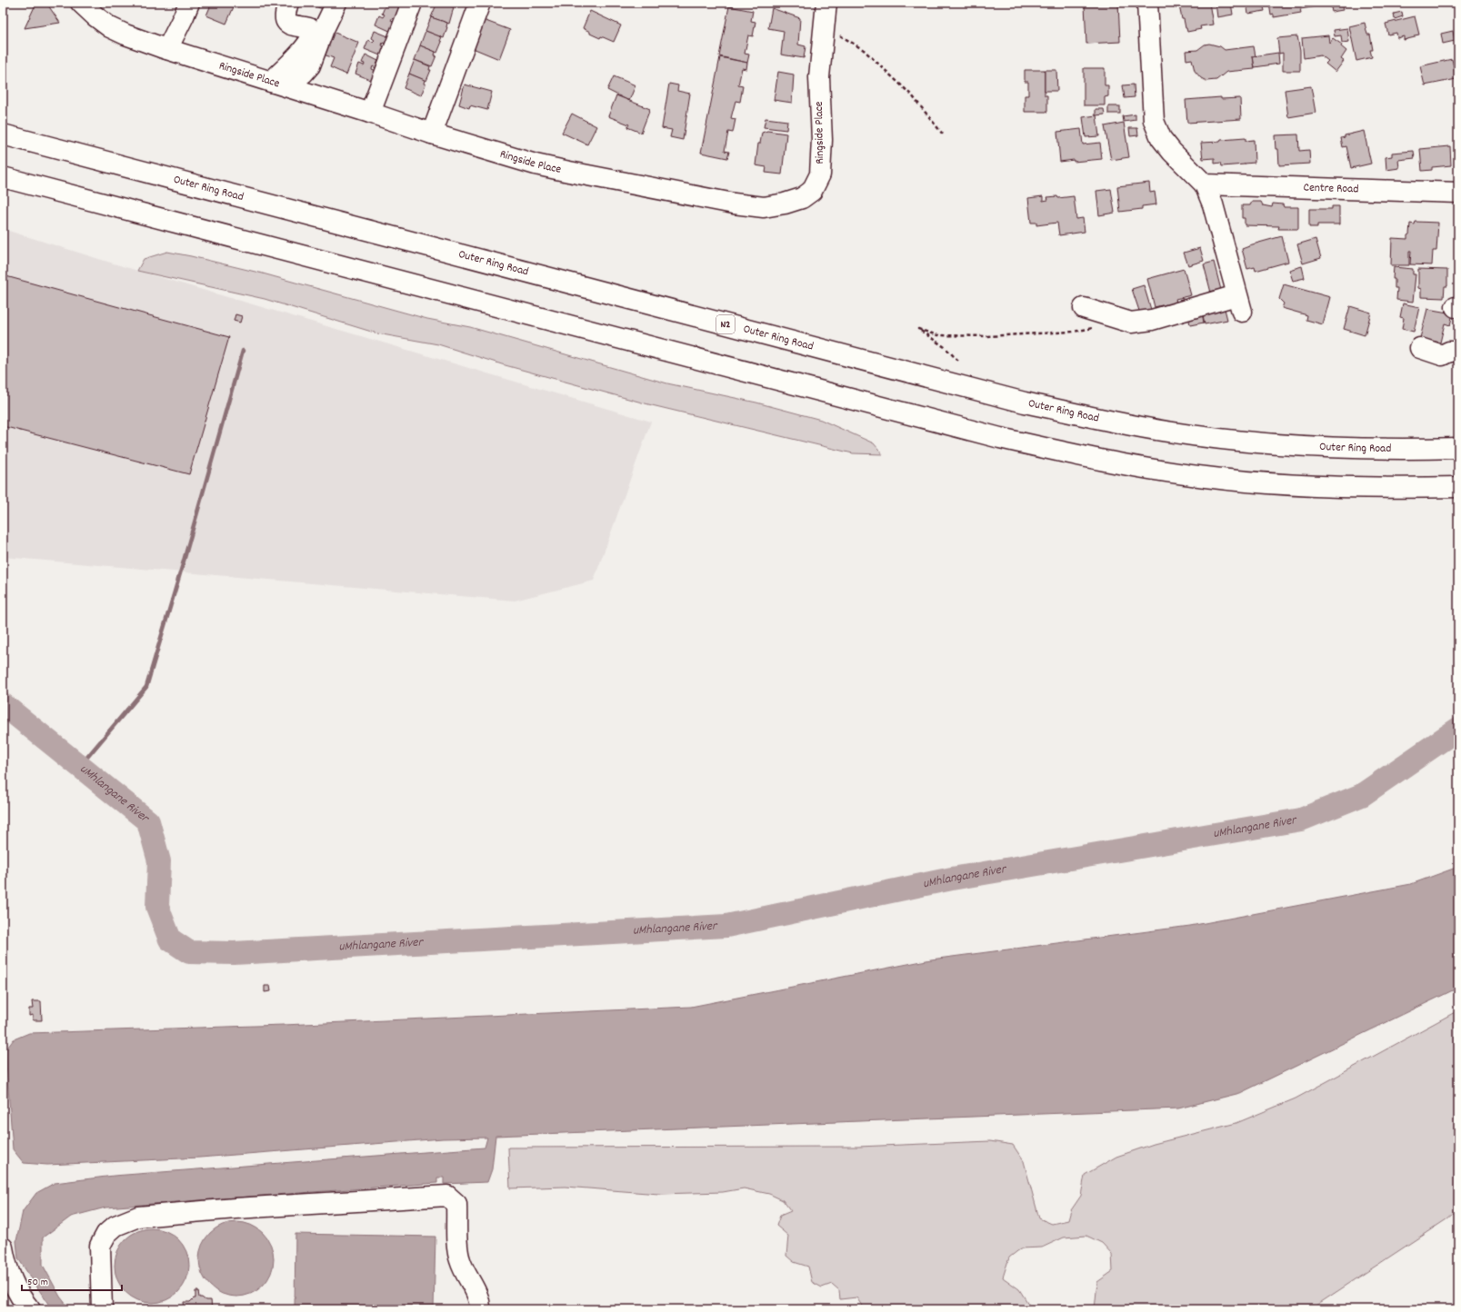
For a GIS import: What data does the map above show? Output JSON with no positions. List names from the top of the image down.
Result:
{
  "streets": {
    "main road": [
      "Ringside Place",
      "Outer Ring Road",
      "Centre Road",
      "N2"
    ]
  },
  "water": ["uMhlangane River"],
  "scale_bar": "50 m"
}
